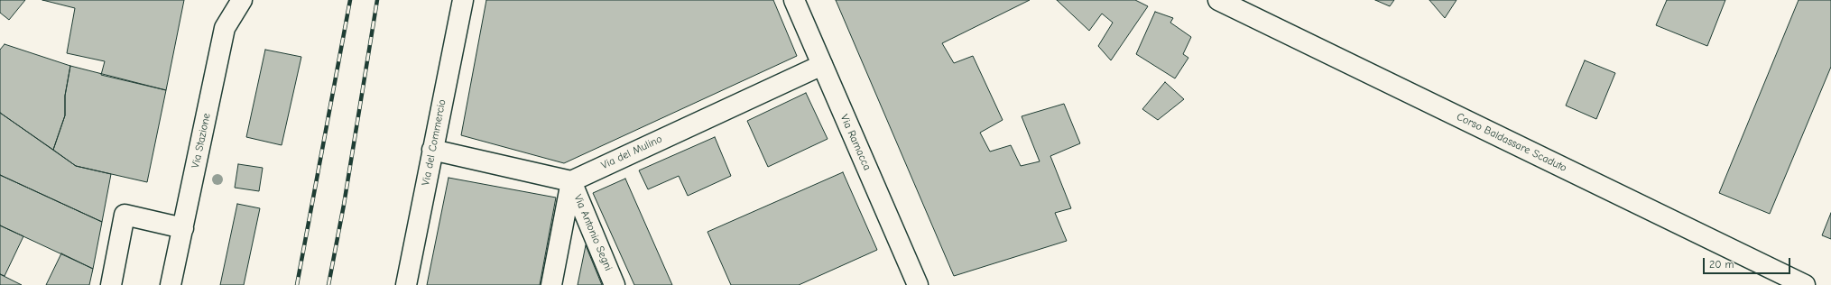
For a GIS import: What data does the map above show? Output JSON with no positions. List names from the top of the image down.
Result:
{
  "streets": {
    "street": [
      "Via Stazione",
      "Via del Commercio",
      "Via Ramacca",
      "Corso Baldassare Scaduto",
      "Via del Mulino",
      "Via Antonio Segni"
    ]
  },
  "crossings": [
    ["Via Ramacca", "Via del Mulino"],
    ["Via del Mulino", "Via Antonio Segni"]
  ],
  "scale_bar": "20 m"
}
